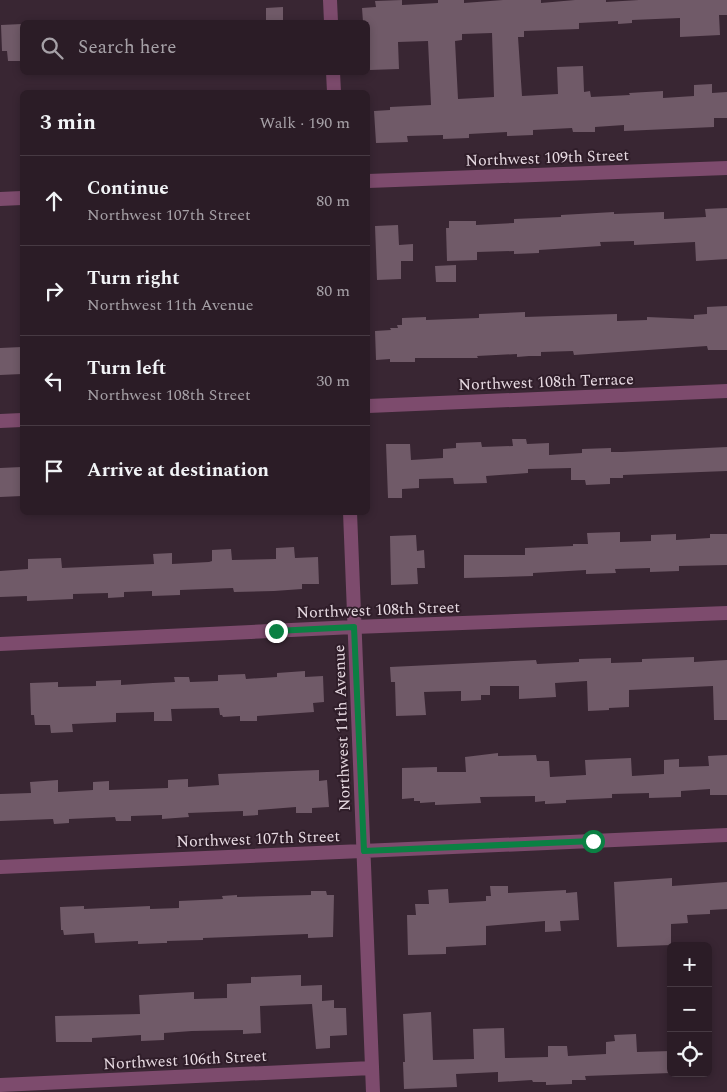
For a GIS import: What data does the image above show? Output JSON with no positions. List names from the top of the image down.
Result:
{
  "streets": {
    "street": [
      "Northwest 109th Street",
      "Northwest 108th Terrace",
      "Northwest 108th Street",
      "Northwest 11th Avenue",
      "Northwest 107th Street",
      "Northwest 106th Street"
    ]
  },
  "crossings": [
    ["Northwest 108th Street", "Northwest 11th Avenue"],
    ["Northwest 11th Avenue", "Northwest 107th Street"],
    ["Northwest 11th Avenue", "Northwest 106th Street"]
  ],
  "page": {
    "search": "Search here",
    "heading": ["3 min", "Walk · 190 m"],
    "list": [
      ["Continue", "Northwest 107th Street", "80 m"],
      ["Turn right", "Northwest 11th Avenue", "80 m"],
      ["Turn left", "Northwest 108th Street", "30 m"],
      "Arrive at destination"
    ],
    "map_buttons": ["+", "−"]
  }
}
